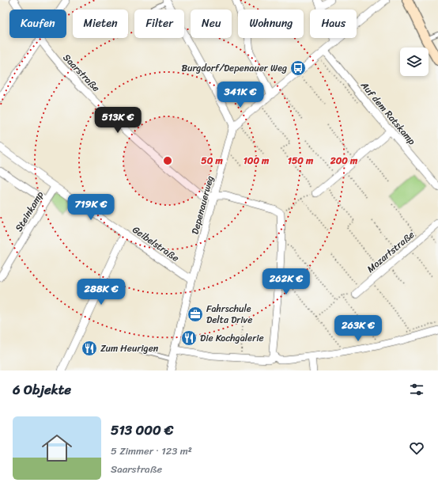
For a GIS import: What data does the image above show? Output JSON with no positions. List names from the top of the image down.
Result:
{
  "streets": {
    "street": [
      "Saarstraße",
      "Auf dem Ratskamp",
      "Depenauerweg",
      "Steinkamp",
      "Geibelstraße",
      "Mozartstraße"
    ]
  },
  "crossings": [
    ["Saarstraße", "Depenauerweg"],
    ["Depenauerweg", "Geibelstraße"],
    ["Steinkamp", "Geibelstraße"]
  ],
  "places": {
    "bus stop": ["Burgdorf/Depenauer Weg"],
    "office": ["Fahrschule Delta Drive"],
    "restaurant": ["Die Kochgalerie", "Zum Heurigen"]
  },
  "page": {
    "chip": [
      "Kaufen",
      "Mieten",
      "Filter",
      "Neu",
      "Wohnung",
      "Haus"
    ],
    "price": [
      "341K €",
      "513K €",
      "719K €",
      "262K €",
      "288K €",
      "263K €"
    ],
    "heading": "6 Objekte",
    "list": [
      {
        "name": "513 000 €",
        "note": "5 Zimmer · 123 m² · Saarstraße"
      }
    ]
  },
  "rings": [
    "50 m",
    "100 m",
    "150 m",
    "200 m"
  ]
}
